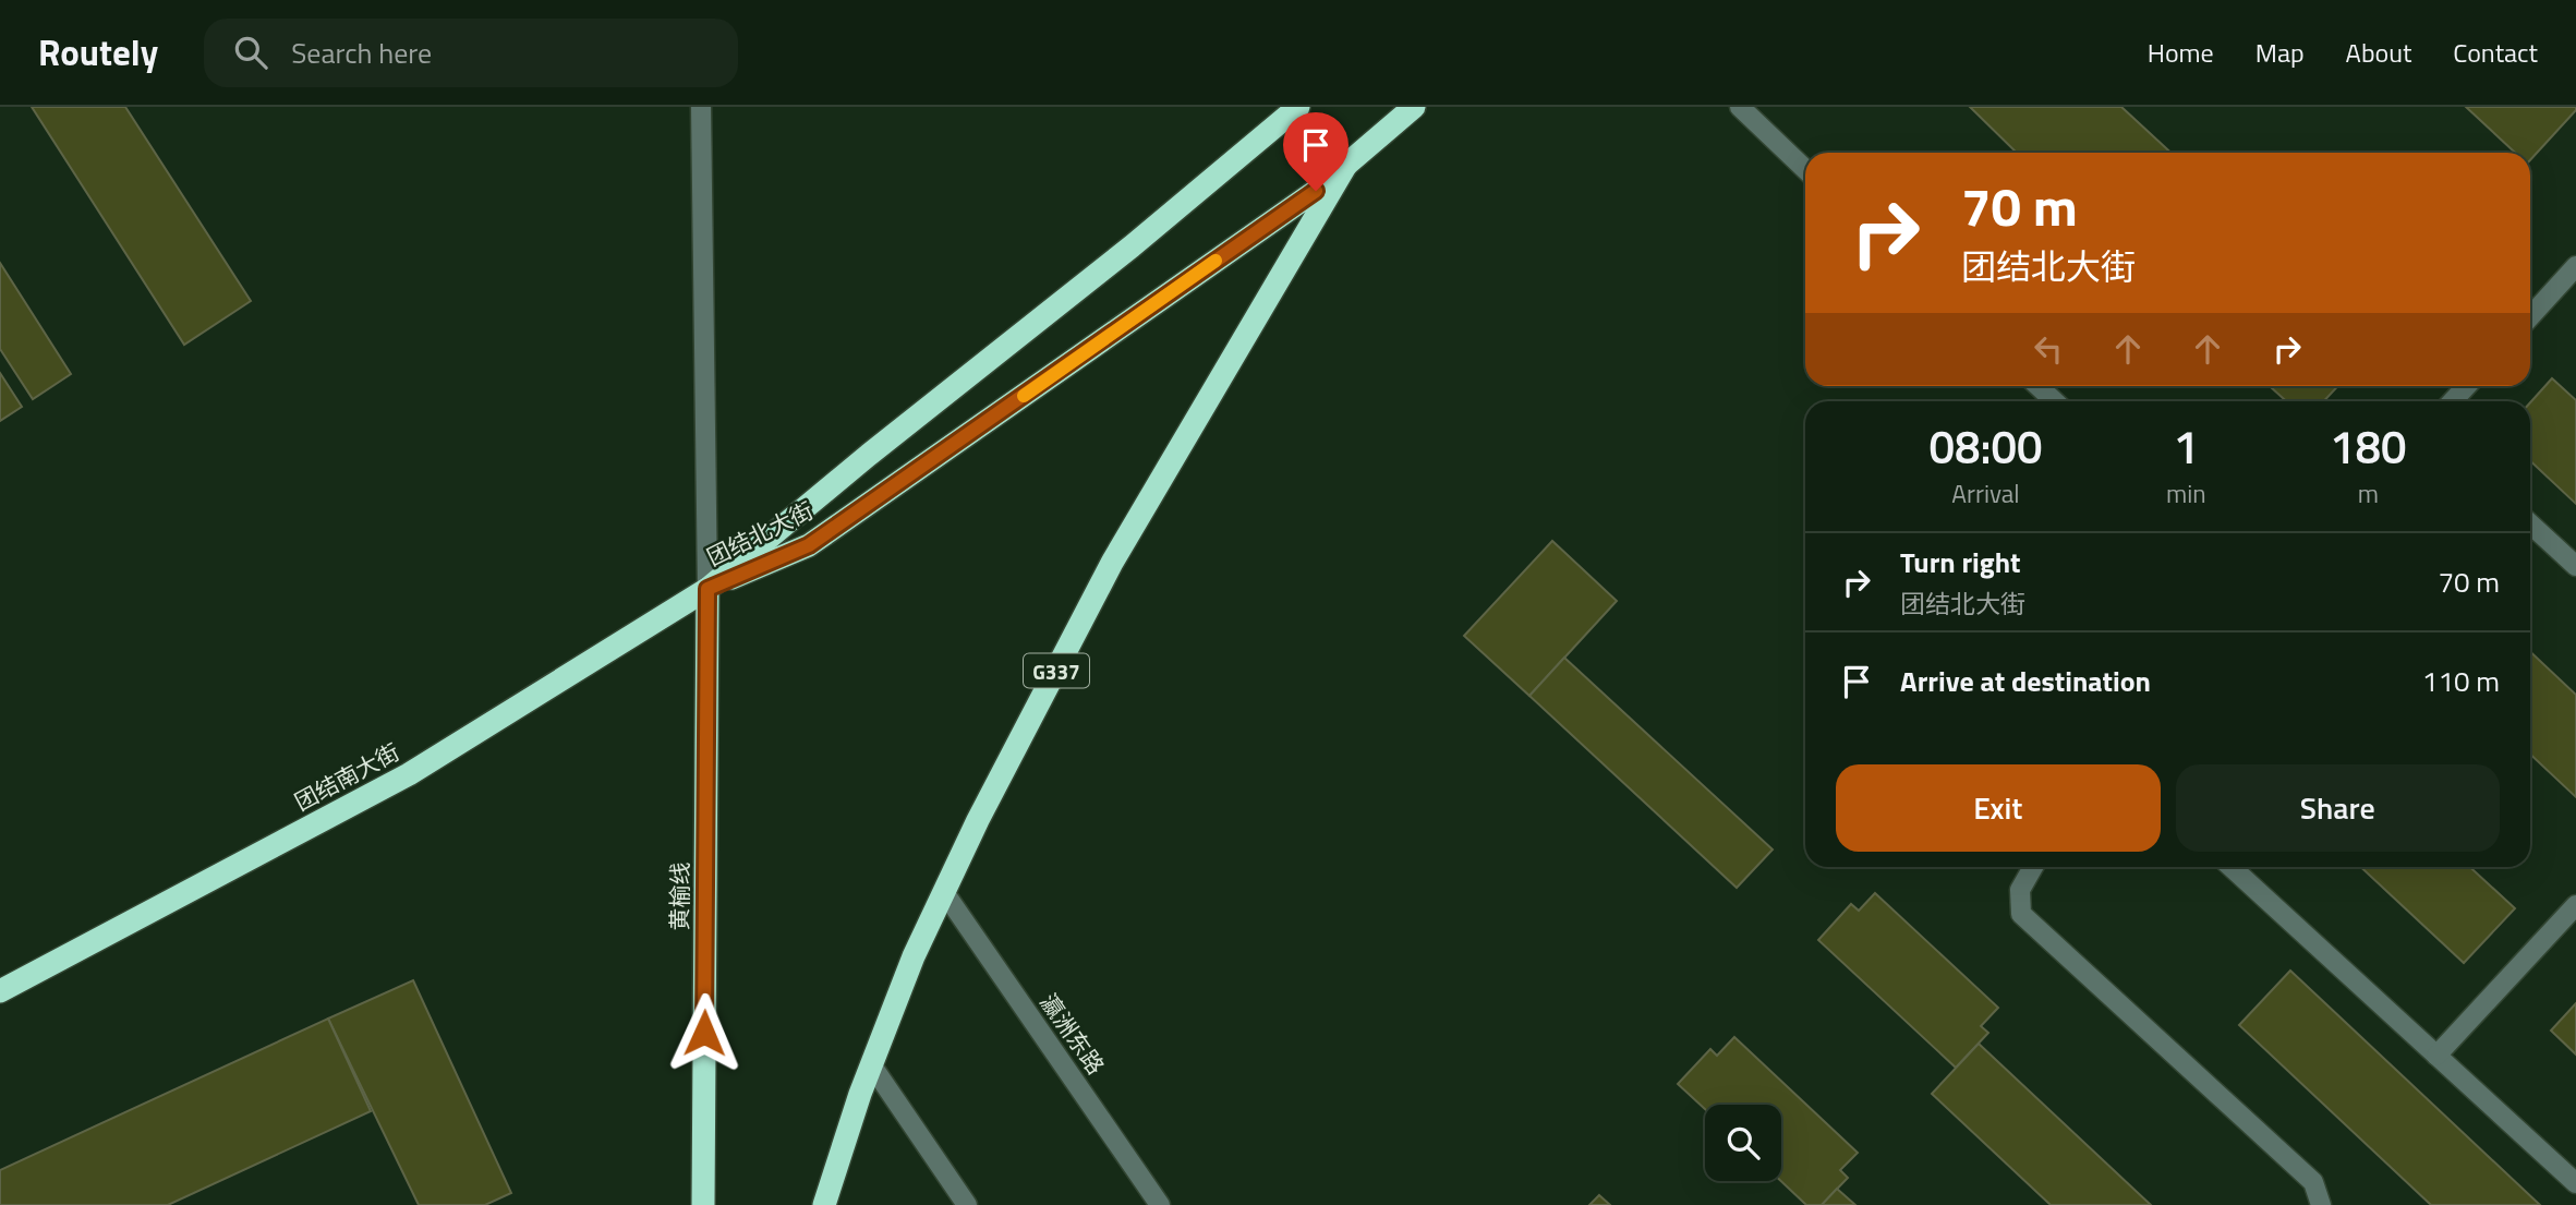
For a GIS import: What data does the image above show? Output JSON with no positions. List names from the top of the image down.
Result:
{
  "streets": {
    "highway": [
      "团结北大街",
      "G337",
      "团结南大街",
      "黄榆线"
    ],
    "street": ["瀛洲东路"]
  },
  "crossings": [
    ["团结北大街", "G337"],
    ["团结北大街", "团结南大街"],
    ["团结北大街", "黄榆线"],
    ["G337", "瀛洲东路"],
    ["团结南大街", "黄榆线"]
  ],
  "page": {
    "header": "Routely",
    "search": "Search here",
    "nav": [
      "Home",
      "Map",
      "About",
      "Contact"
    ],
    "turn": ["70 m", "团结北大街"],
    "eta": [
      "08:00",
      "Arrival",
      "1",
      "min",
      "180",
      "m"
    ],
    "list": [
      {
        "name": "Turn right",
        "note": "团结北大街",
        "value": "70 m"
      },
      {
        "name": "Arrive at destination",
        "value": "110 m"
      }
    ],
    "buttons": ["Exit", "Share"]
  }
}
